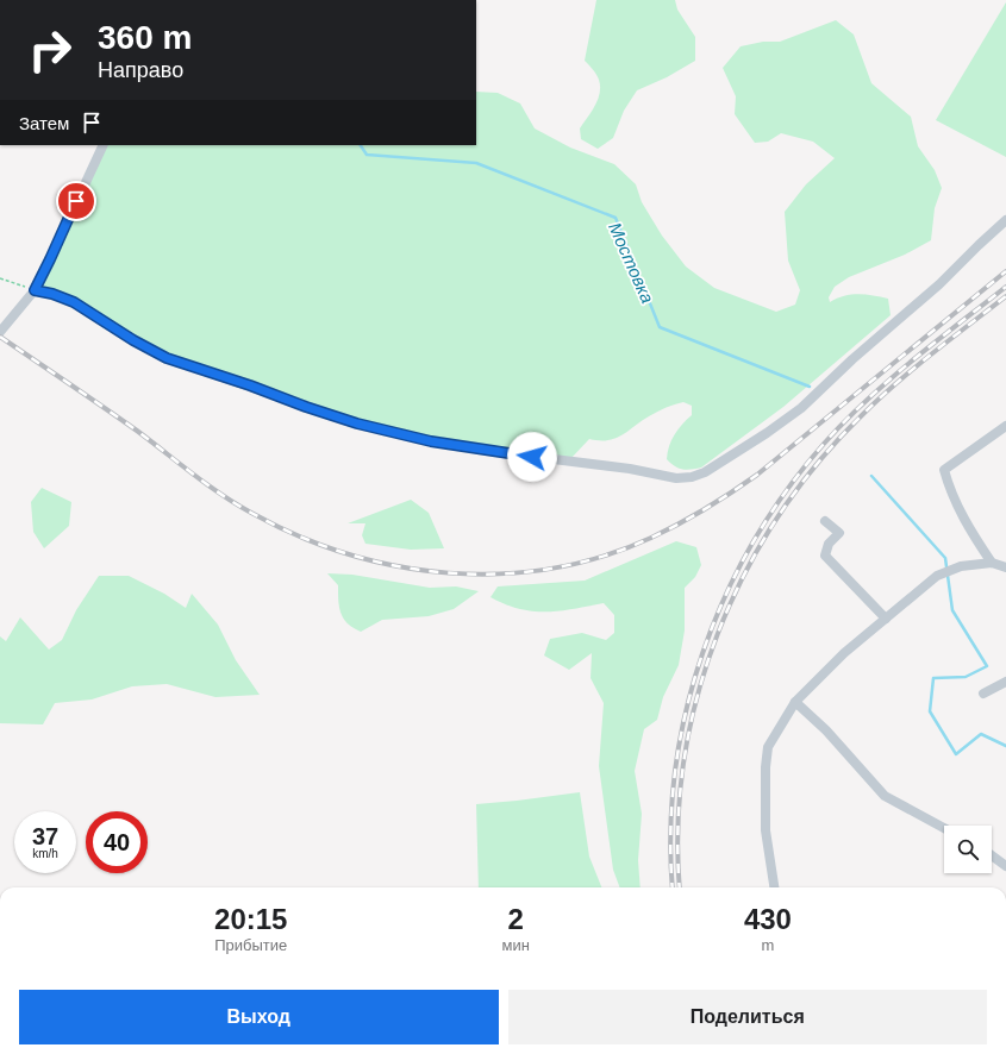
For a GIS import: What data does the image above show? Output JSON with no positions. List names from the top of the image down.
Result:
{
  "water": ["Мостовка"],
  "page": {
    "turn": ["360 m", "Направо"],
    "then": "Затем",
    "speed": "37 km/h",
    "limit": "40",
    "eta": [
      "20:15",
      "Прибытие",
      "2",
      "мин",
      "430",
      "m"
    ],
    "buttons": ["Выход", "Поделиться"]
  }
}
